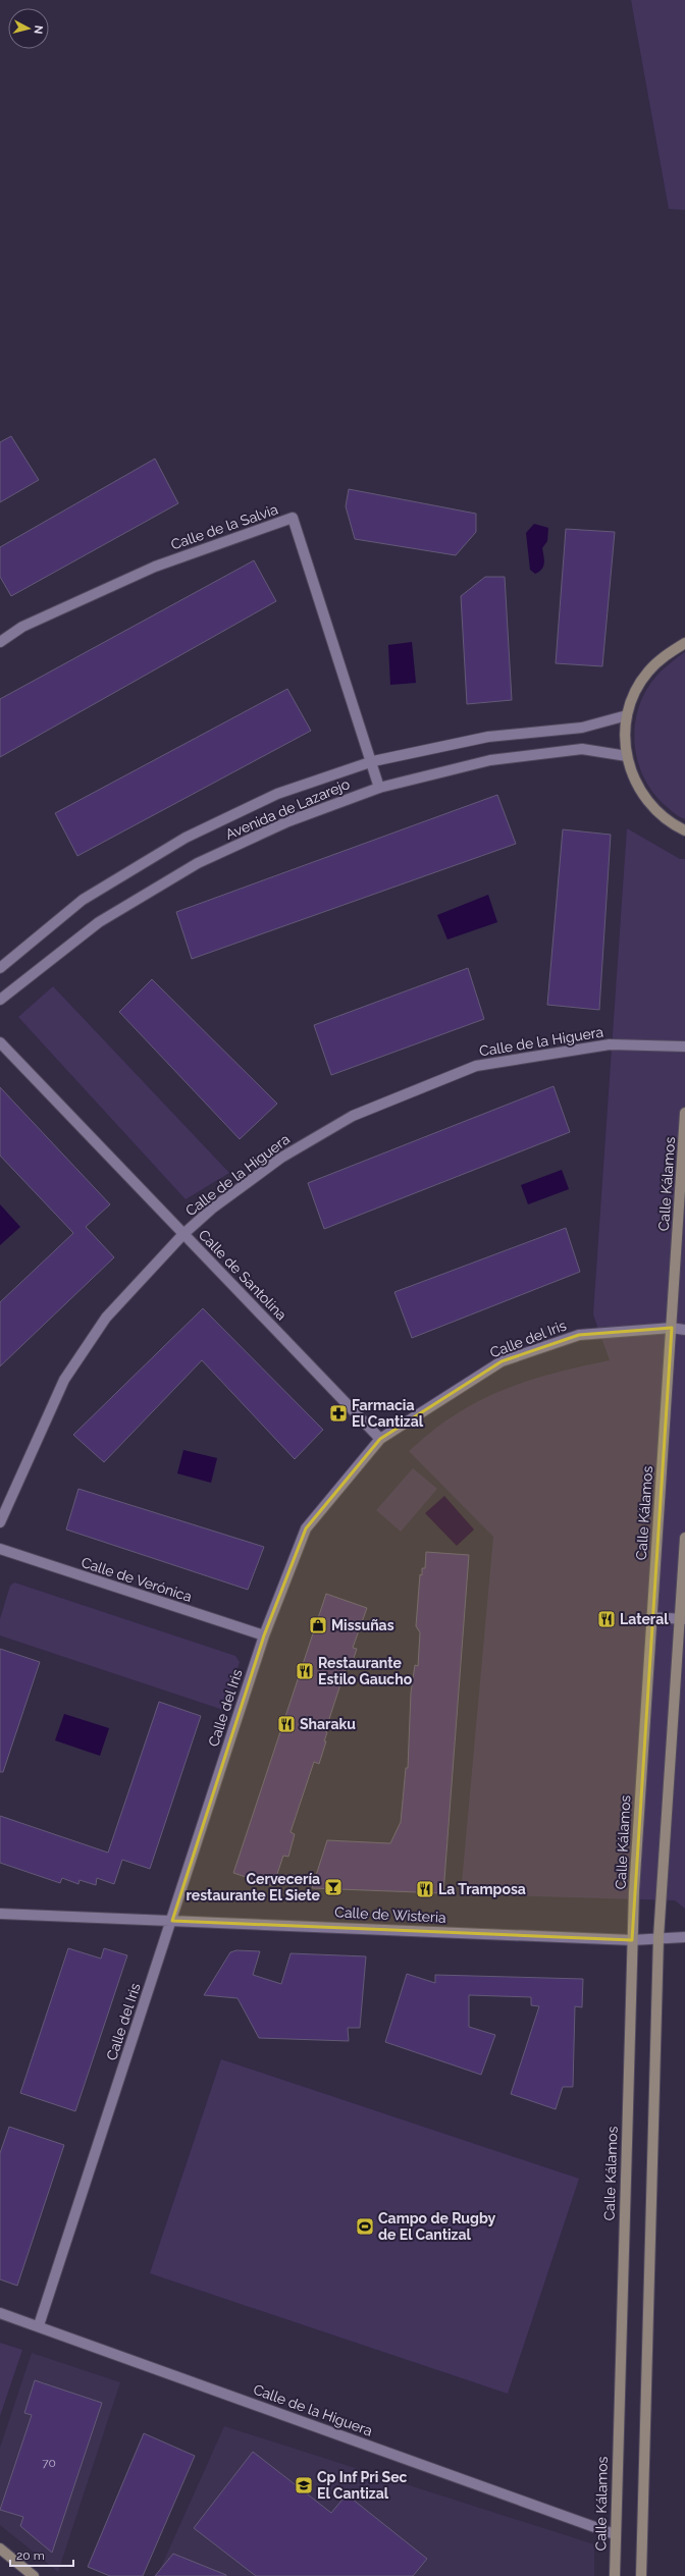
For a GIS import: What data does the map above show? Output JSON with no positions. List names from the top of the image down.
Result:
{
  "streets": {
    "main road": ["Calle Kálamos"],
    "street": [
      "Calle de la Salvia",
      "Avenida de Lazarejo",
      "Calle de la Higuera",
      "Calle de Santolina",
      "Calle del Iris",
      "Calle de Verónica",
      "Calle de Wisteria"
    ]
  },
  "crossings": [
    ["Calle de la Salvia", "Avenida de Lazarejo"],
    ["Calle de la Higuera", "Calle Kálamos"],
    ["Calle de la Higuera", "Calle de Santolina"],
    ["Calle de la Higuera", "Calle del Iris"],
    ["Calle Kálamos", "Calle del Iris"],
    ["Calle Kálamos", "Calle de Wisteria"],
    ["Calle de Santolina", "Calle del Iris"],
    ["Calle del Iris", "Calle de Verónica"],
    ["Calle del Iris", "Calle de Wisteria"]
  ],
  "places": {
    "pharmacy": ["Farmacia El Cantizal"],
    "restaurant": [
      "Lateral",
      "Restaurante Estilo Gaucho",
      "Sharaku",
      "La Tramposa"
    ],
    "shop": ["Missuñas"],
    "bar": ["Cervecería restaurante El Siete"],
    "sports": ["Campo de Rugby de El Cantizal"],
    "school or university": ["Cp Inf Pri Sec El Cantizal"]
  },
  "house_numbers": ["70"],
  "scale_bar": "20 m",
  "north": "right"
}
